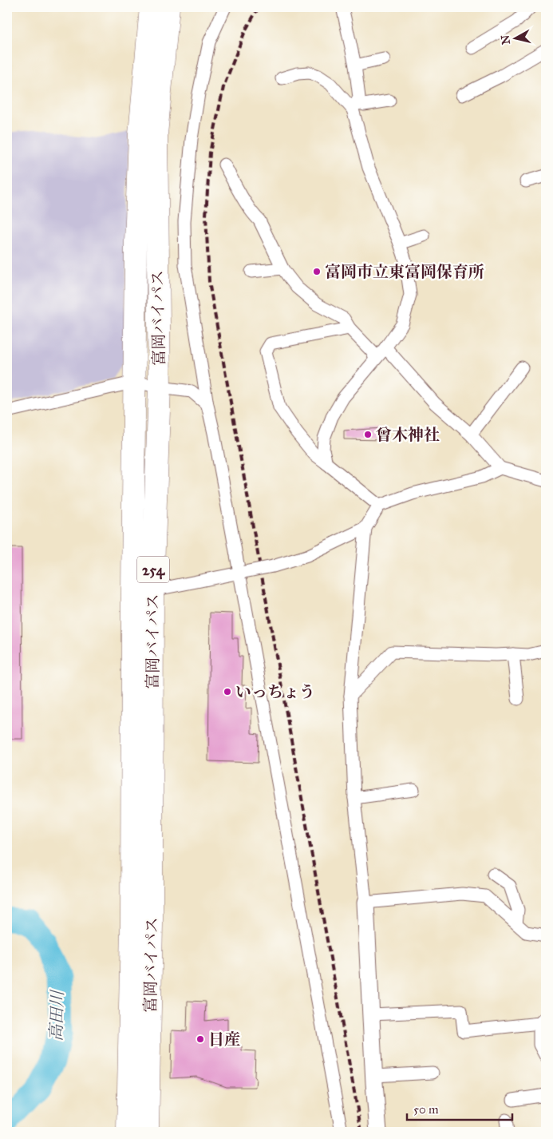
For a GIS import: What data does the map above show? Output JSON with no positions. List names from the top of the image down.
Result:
{
  "streets": {
    "highway": ["富岡バイパス", "254"]
  },
  "water": ["高田川"],
  "places": [
    "富岡市立東富岡保育所",
    "曾木神社",
    "いっちょう",
    "日産"
  ],
  "scale_bar": "50 m",
  "north": "left"
}
